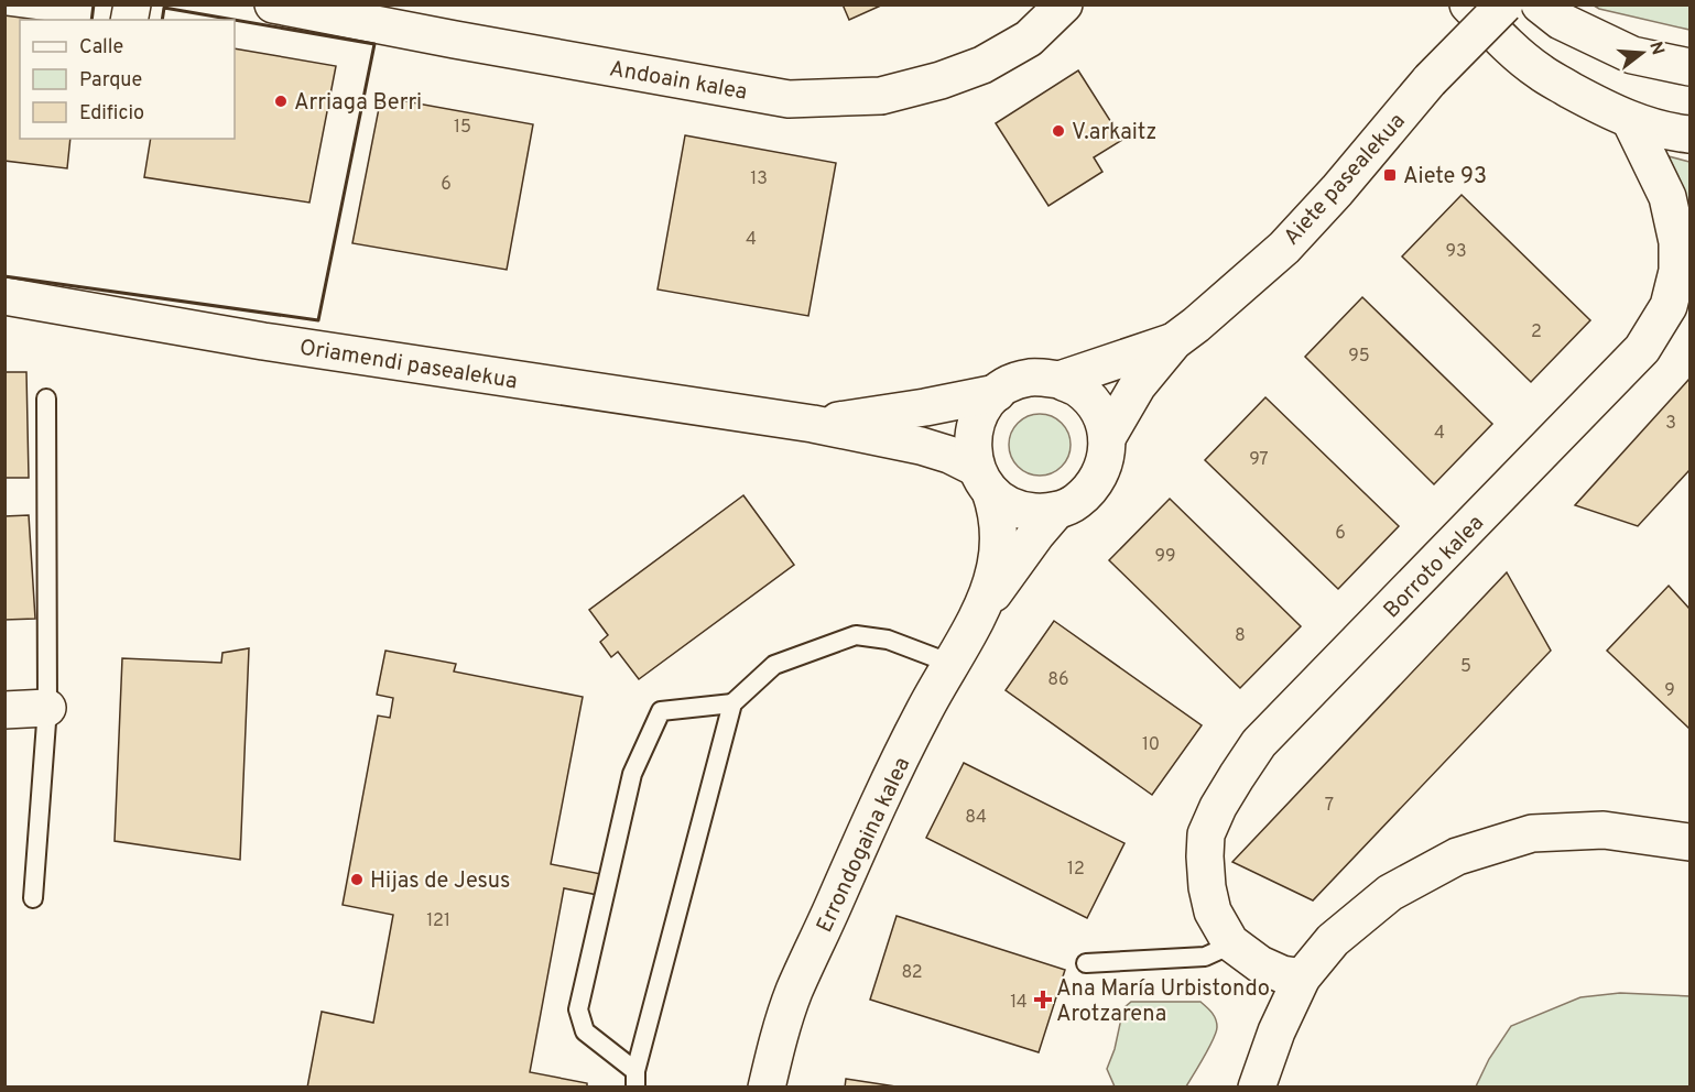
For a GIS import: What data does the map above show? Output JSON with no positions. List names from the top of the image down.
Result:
{
  "streets": {
    "street": [
      "Andoain kalea",
      "Aiete pasealekua",
      "Oriamendi pasealekua",
      "Borroto kalea",
      "Errondogaina kalea"
    ]
  },
  "crossings": [
    ["Aiete pasealekua", "Oriamendi pasealekua"],
    ["Aiete pasealekua", "Errondogaina kalea"],
    ["Oriamendi pasealekua", "Errondogaina kalea"]
  ],
  "places": {
    "other": ["Arriaga Berri", "V.arkaitz", "Hijas de Jesus"],
    "transit": ["Aiete 93"],
    "health": ["Ana María Urbistondo Arotzarena"]
  },
  "house_numbers": [
    "15",
    "13",
    "6",
    "4",
    "93",
    "2",
    "95",
    "3",
    "4",
    "97",
    "6",
    "99",
    "8",
    "5",
    "86",
    "9",
    "10",
    "7",
    "84",
    "12",
    "121",
    "82",
    "14"
  ],
  "legend": ["Calle", "Parque", "Edificio"],
  "north": "right"
}
